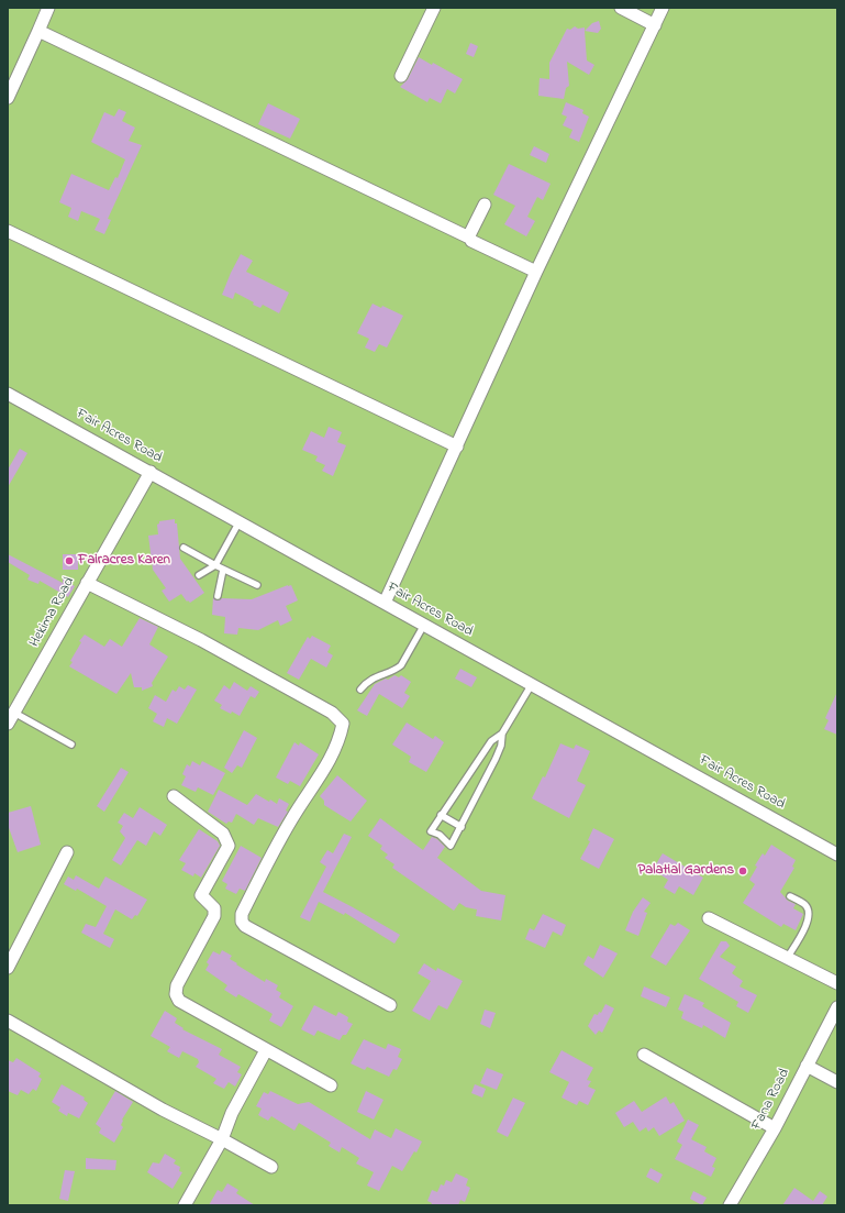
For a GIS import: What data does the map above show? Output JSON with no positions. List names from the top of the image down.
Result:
{
  "streets": {
    "street": ["Fair Acres Road", "Hekima Road", "Fana Road"]
  },
  "crossings": [
    ["Fair Acres Road", "Hekima Road"]
  ],
  "places": ["Fairacres Karen", "Palatial Gardens"]
}
